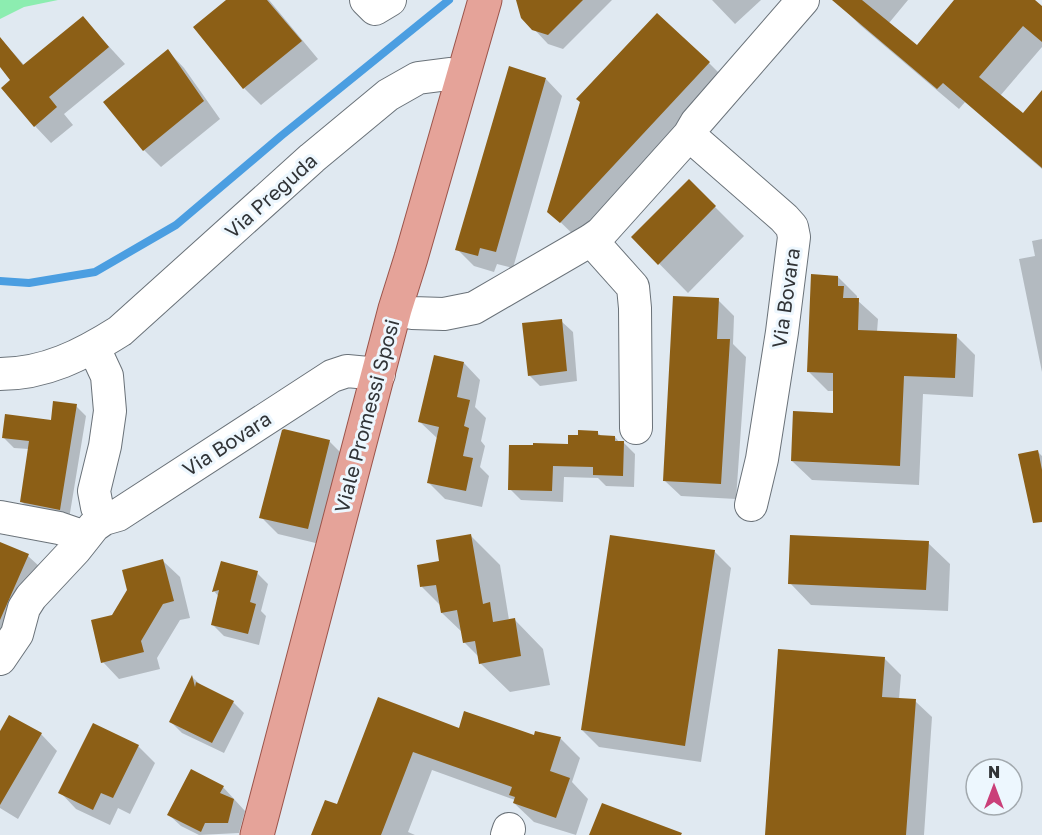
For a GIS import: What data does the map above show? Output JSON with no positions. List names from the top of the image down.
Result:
{
  "streets": {
    "main road": ["Viale Promessi Sposi"],
    "street": ["Via Preguda", "Via Bovara"]
  },
  "crossings": [
    ["Via Preguda", "Viale Promessi Sposi"],
    ["Via Bovara", "Viale Promessi Sposi"]
  ],
  "north": "top"
}
